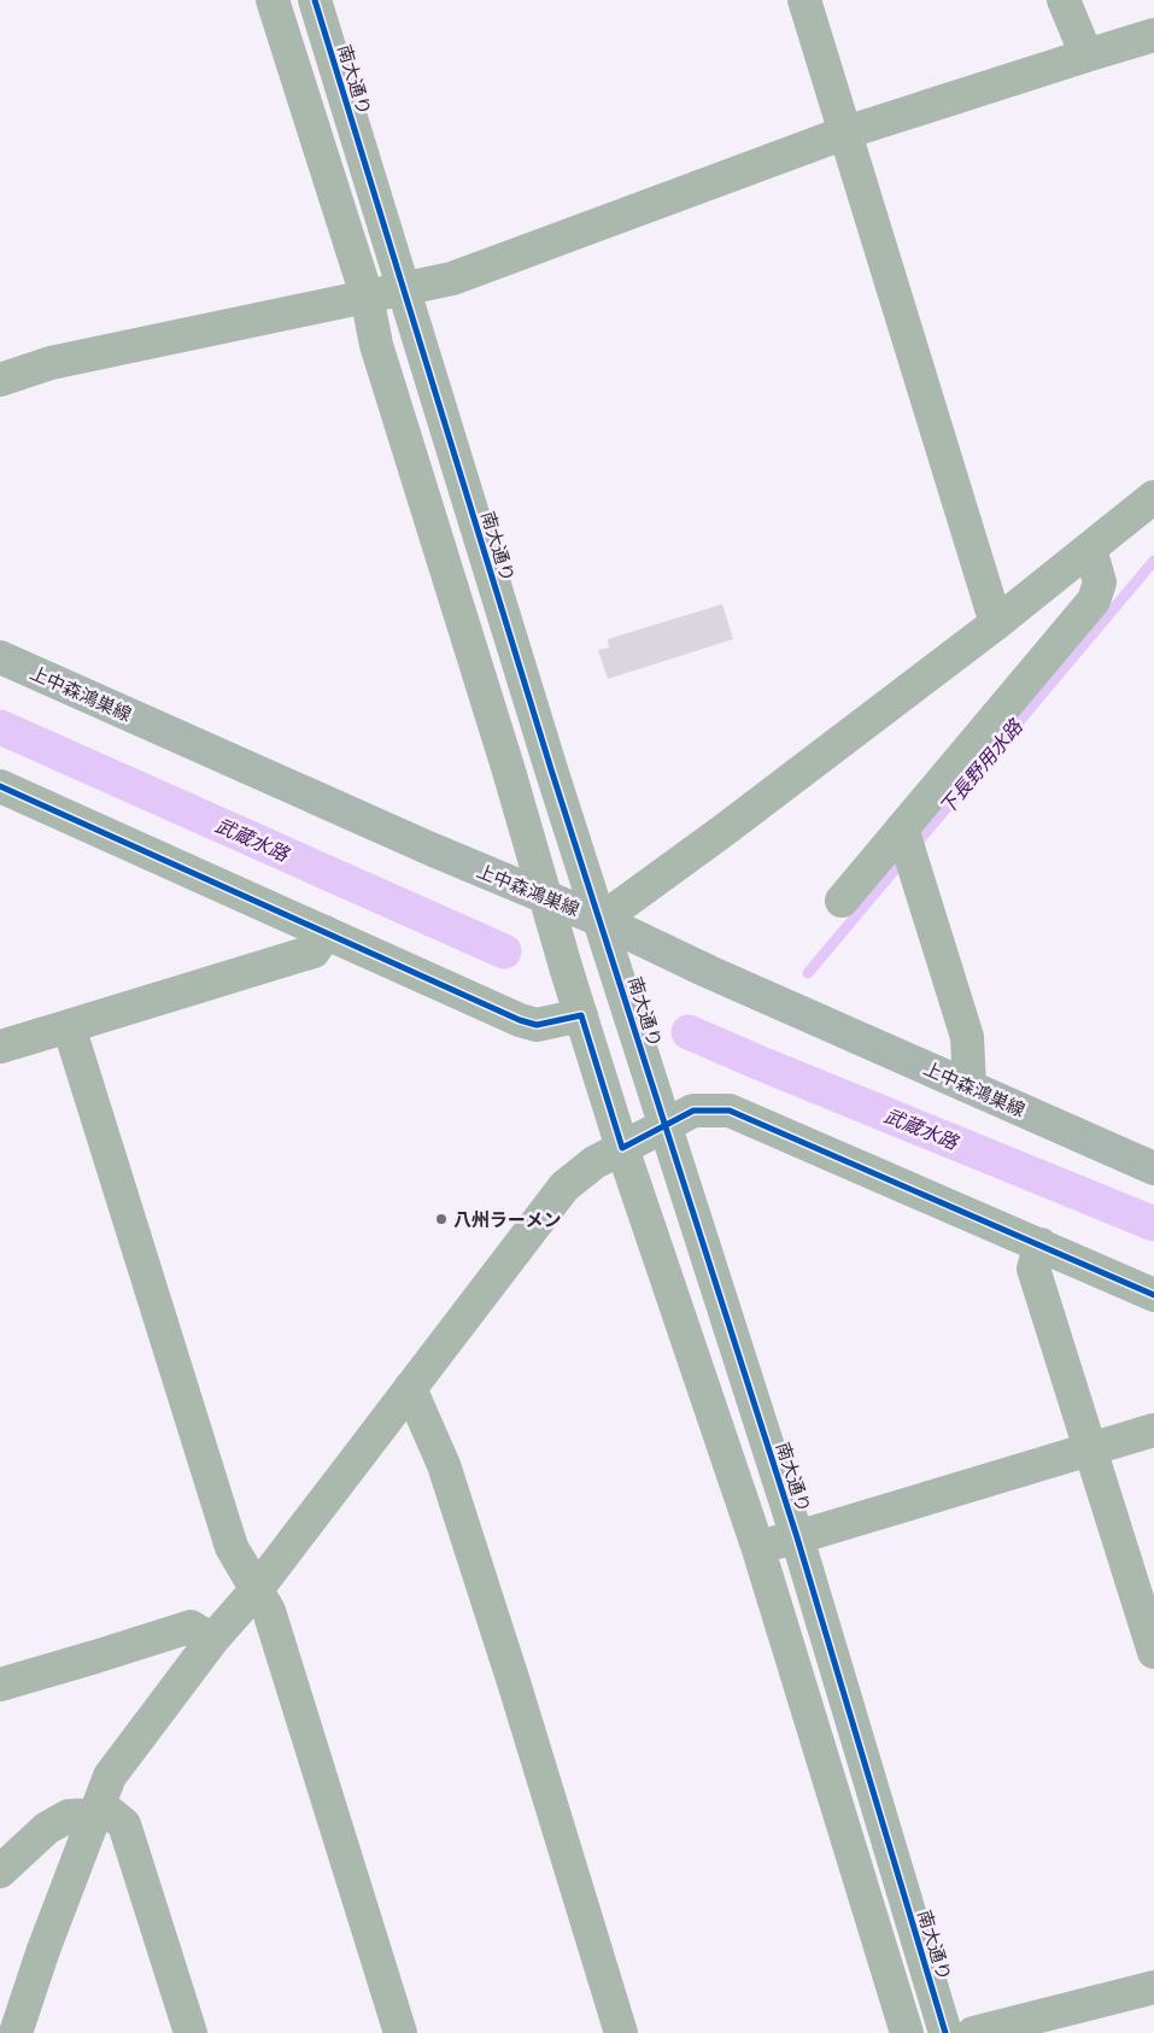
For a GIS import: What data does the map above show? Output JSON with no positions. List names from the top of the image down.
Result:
{
  "streets": {
    "main road": ["上中森鴻巣線"],
    "street": ["南大通り"]
  },
  "crossings": [
    ["南大通り", "上中森鴻巣線"]
  ],
  "water": ["下長野用水路", "武蔵水路"],
  "places": ["八州ラーメン"]
}
